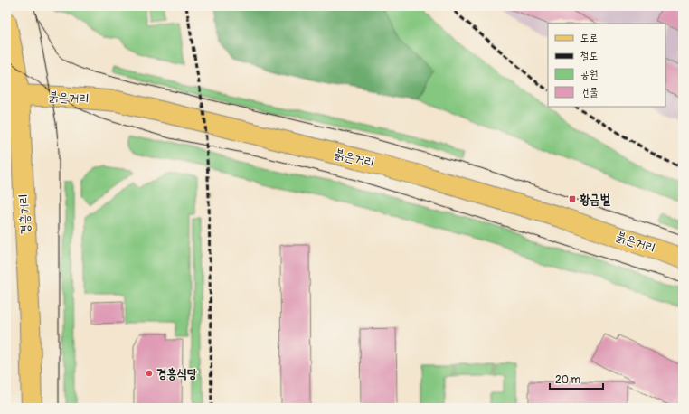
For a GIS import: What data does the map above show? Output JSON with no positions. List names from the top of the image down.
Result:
{
  "streets": {
    "main road": ["붉은거리", "경흥거리"]
  },
  "crossings": [
    ["붉은거리", "경흥거리"]
  ],
  "places": {
    "transit": ["황금벌"],
    "other": ["경흥식당"]
  },
  "legend": [
    "도로",
    "철도",
    "공원",
    "건물"
  ],
  "scale_bar": "20 m"
}
